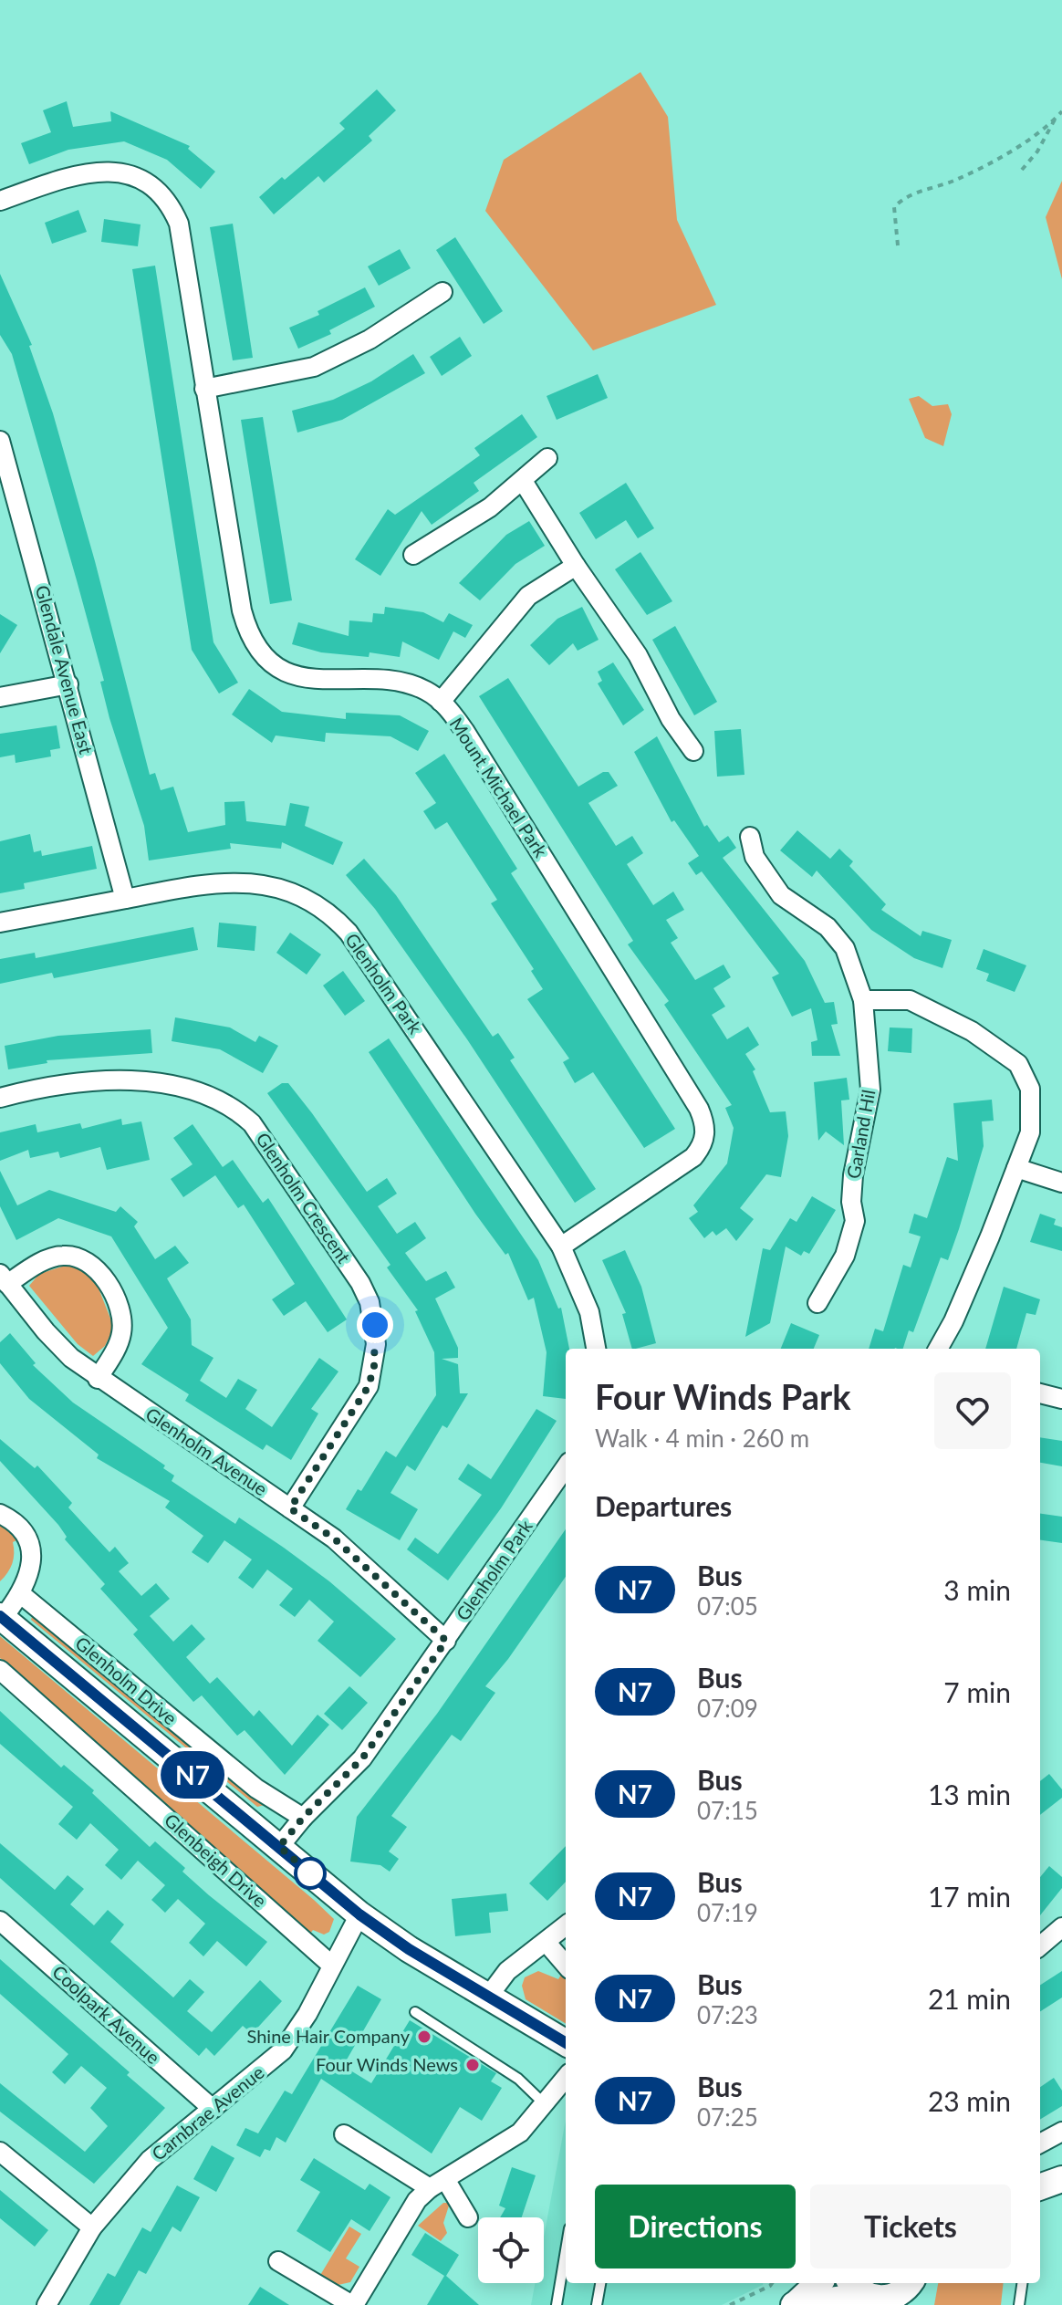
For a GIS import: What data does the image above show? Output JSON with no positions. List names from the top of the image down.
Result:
{
  "streets": {
    "street": [
      "Glendale Avenue East",
      "Mount Michael Park",
      "Glenholm Park",
      "Garland Hil",
      "Glenholm Crescent",
      "Glenholm Avenue",
      "Glenholm Drive",
      "Glenbeigh Drive",
      "Coolpark Avenue",
      "Carnbrae Avenue"
    ]
  },
  "crossings": [
    ["Glendale Avenue East", "Glenholm Park"],
    ["Mount Michael Park", "Glenholm Park"],
    ["Glenholm Park", "Glenholm Avenue"],
    ["Glenholm Park", "Glenholm Drive"],
    ["Glenholm Crescent", "Glenholm Avenue"],
    ["Glenbeigh Drive", "Carnbrae Avenue"],
    ["Coolpark Avenue", "Carnbrae Avenue"]
  ],
  "places": ["Shine Hair Company", "Four Winds News"],
  "lines": ["bus line N7"],
  "page": {
    "on_map": "N7",
    "heading": [
      ["Four Winds Park", "Walk · 4 min · 260 m"],
      "Departures"
    ],
    "list": [
      {
        "mark": "N7",
        "name": "Bus",
        "note": "07:05",
        "value": "3 min"
      },
      {
        "mark": "N7",
        "name": "Bus",
        "note": "07:09",
        "value": "7 min"
      },
      {
        "mark": "N7",
        "name": "Bus",
        "note": "07:15",
        "value": "13 min"
      },
      {
        "mark": "N7",
        "name": "Bus",
        "note": "07:19",
        "value": "17 min"
      },
      {
        "mark": "N7",
        "name": "Bus",
        "note": "07:23",
        "value": "21 min"
      },
      {
        "mark": "N7",
        "name": "Bus",
        "note": "07:25",
        "value": "23 min"
      }
    ],
    "buttons": ["Directions", "Tickets"]
  }
}
